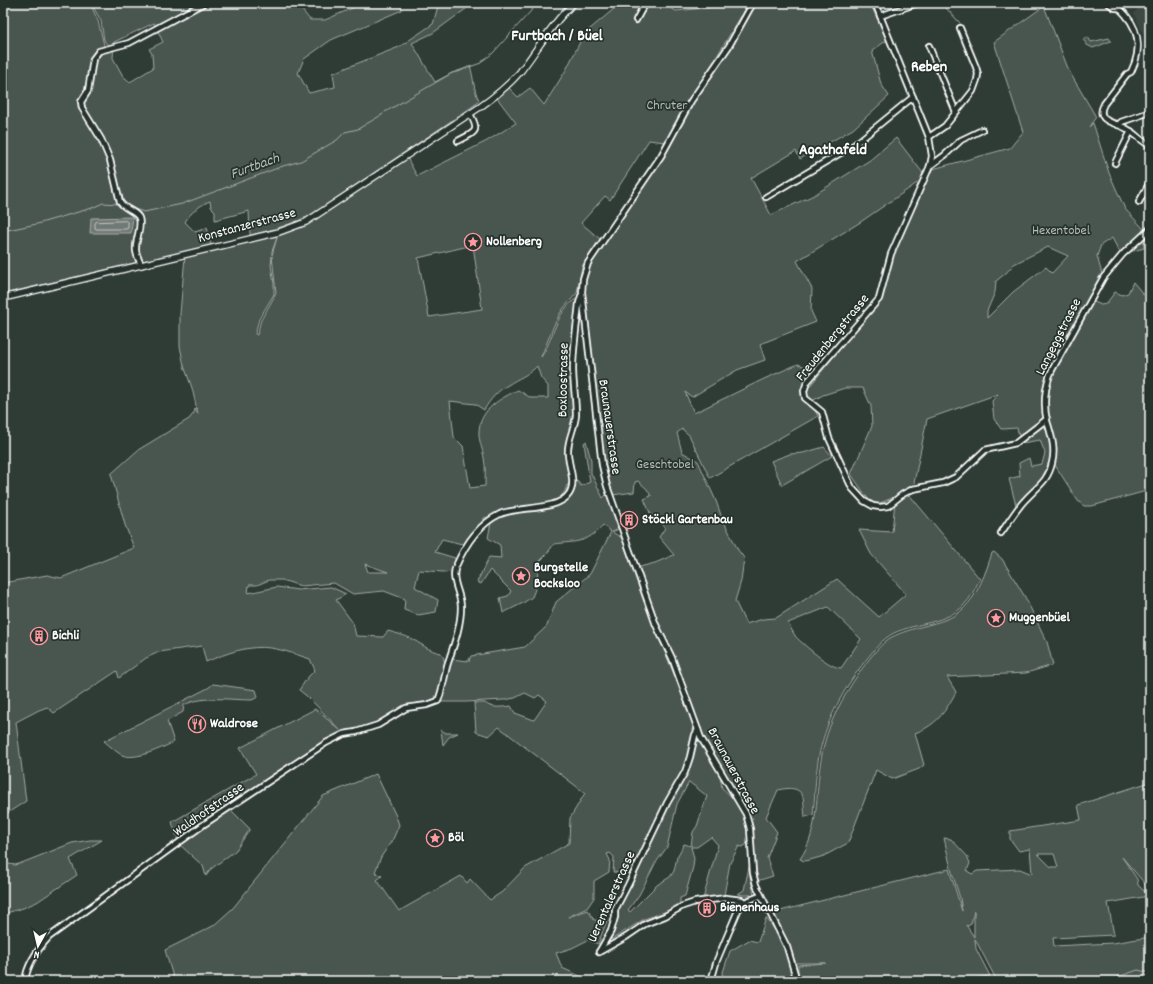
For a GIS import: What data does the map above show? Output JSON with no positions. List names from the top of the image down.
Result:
{
  "streets": {
    "main road": ["Konstanzerstrasse"],
    "street": [
      "Langeggstrasse",
      "Freudenbergstrasse",
      "Boxloostrasse",
      "Braunauerstrasse",
      "Waldhofstrasse",
      "Uerentalerstrasse"
    ]
  },
  "crossings": [
    ["Langeggstrasse", "Freudenbergstrasse"],
    ["Boxloostrasse", "Braunauerstrasse"],
    ["Boxloostrasse", "Waldhofstrasse"],
    ["Braunauerstrasse", "Uerentalerstrasse"]
  ],
  "districts": ["Furtbach / Büel", "Reben", "Agathafeld"],
  "water": ["Furtbach"],
  "parks": ["Chruter", "Hexentobel", "Geschtobel"],
  "places": {
    "place": [
      "Nollenberg",
      "Burgstelle Bocksloo",
      "Muggenbüel",
      "Böl"
    ],
    "building": ["Stöckl Gartenbau", "Bichli", "Bienenhaus"],
    "restaurant": ["Waldrose"]
  },
  "north": "bottom"
}
